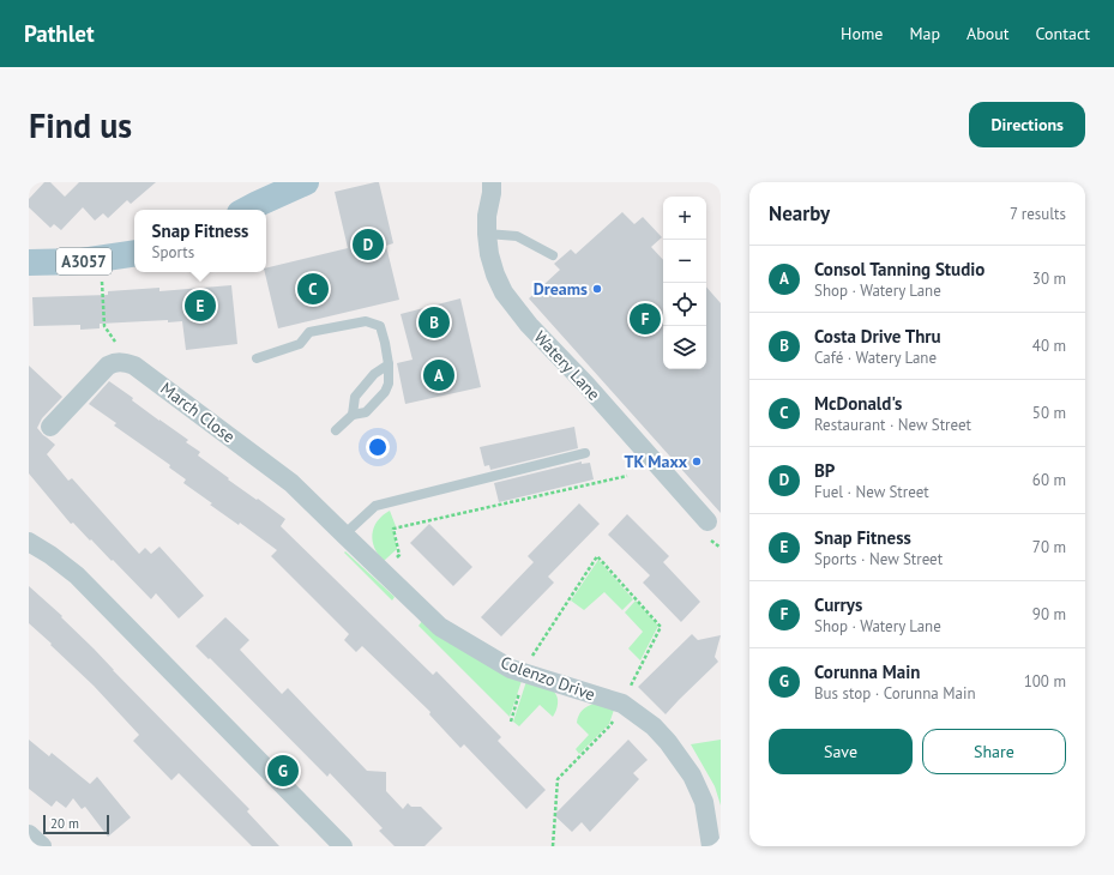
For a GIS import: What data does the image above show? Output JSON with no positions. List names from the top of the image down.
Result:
{
  "streets": {
    "main road": ["A3057"],
    "street": ["Watery Lane", "March Close", "Colenzo Drive"]
  },
  "crossings": [
    ["March Close", "Colenzo Drive"]
  ],
  "places": ["Dreams", "TK Maxx"],
  "scale_bar": "20 m",
  "page": {
    "header": "Pathlet",
    "nav": [
      "Home",
      "Map",
      "About",
      "Contact"
    ],
    "buttons": [
      "Directions",
      ["Save", "Share"]
    ],
    "title": "Find us",
    "heading": ["Nearby", "7 results"],
    "map_buttons": ["+", "−"],
    "popup": ["Snap Fitness", "Sports"],
    "pins": [
      "D",
      "C",
      "E",
      "F",
      "B",
      "A",
      "G"
    ],
    "list": [
      {
        "mark": "A",
        "name": "Consol Tanning Studio",
        "note": "Shop · Watery Lane",
        "value": "30 m"
      },
      {
        "mark": "B",
        "name": "Costa Drive Thru",
        "note": "Café · Watery Lane",
        "value": "40 m"
      },
      {
        "mark": "C",
        "name": "McDonald's",
        "note": "Restaurant · New Street",
        "value": "50 m"
      },
      {
        "mark": "D",
        "name": "BP",
        "note": "Fuel · New Street",
        "value": "60 m"
      },
      {
        "mark": "E",
        "name": "Snap Fitness",
        "note": "Sports · New Street",
        "value": "70 m"
      },
      {
        "mark": "F",
        "name": "Currys",
        "note": "Shop · Watery Lane",
        "value": "90 m"
      },
      {
        "mark": "G",
        "name": "Corunna Main",
        "note": "Bus stop · Corunna Main",
        "value": "100 m"
      }
    ],
    "scale": "20 m"
  }
}
